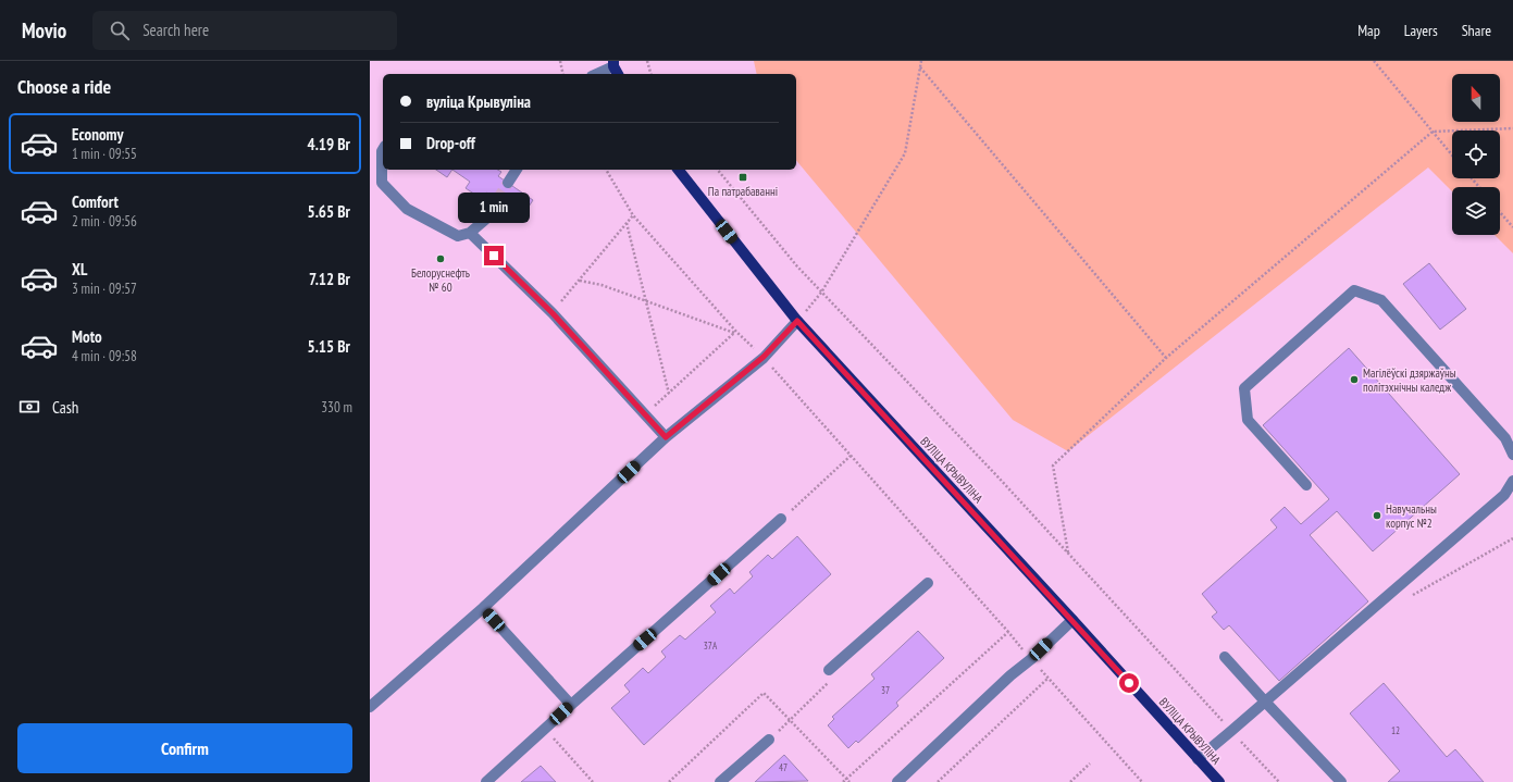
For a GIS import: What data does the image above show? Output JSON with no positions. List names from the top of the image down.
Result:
{
  "streets": {
    "main road": ["ВУЛІЦА КРЫВУЛІНА"]
  },
  "places": {
    "transit": ["Па патрабаванні"],
    "other": ["Белоруснефть № 60", "Магілёўскі дзяржаўны політэхнічны каледж", "Навучальны корпус №2"]
  },
  "house_numbers": [
    "37А",
    "37",
    "12",
    "47"
  ],
  "north": "top",
  "page": {
    "header": "Movio",
    "search": "Search here",
    "nav": ["Map", "Layers", "Share"],
    "heading": "Choose a ride",
    "banner": ["вуліца Крывуліна", "Drop-off"],
    "list": [
      {
        "name": "Economy",
        "note": "1 min · 09:55",
        "value": "4.19 Br"
      },
      {
        "name": "Comfort",
        "note": "2 min · 09:56",
        "value": "5.65 Br"
      },
      {
        "name": "XL",
        "note": "3 min · 09:57",
        "value": "7.12 Br"
      },
      {
        "name": "Moto",
        "note": "4 min · 09:58",
        "value": "5.15 Br"
      }
    ],
    "bubble": "1 min",
    "pay": ["Cash", "330 m"],
    "buttons": "Confirm"
  }
}
